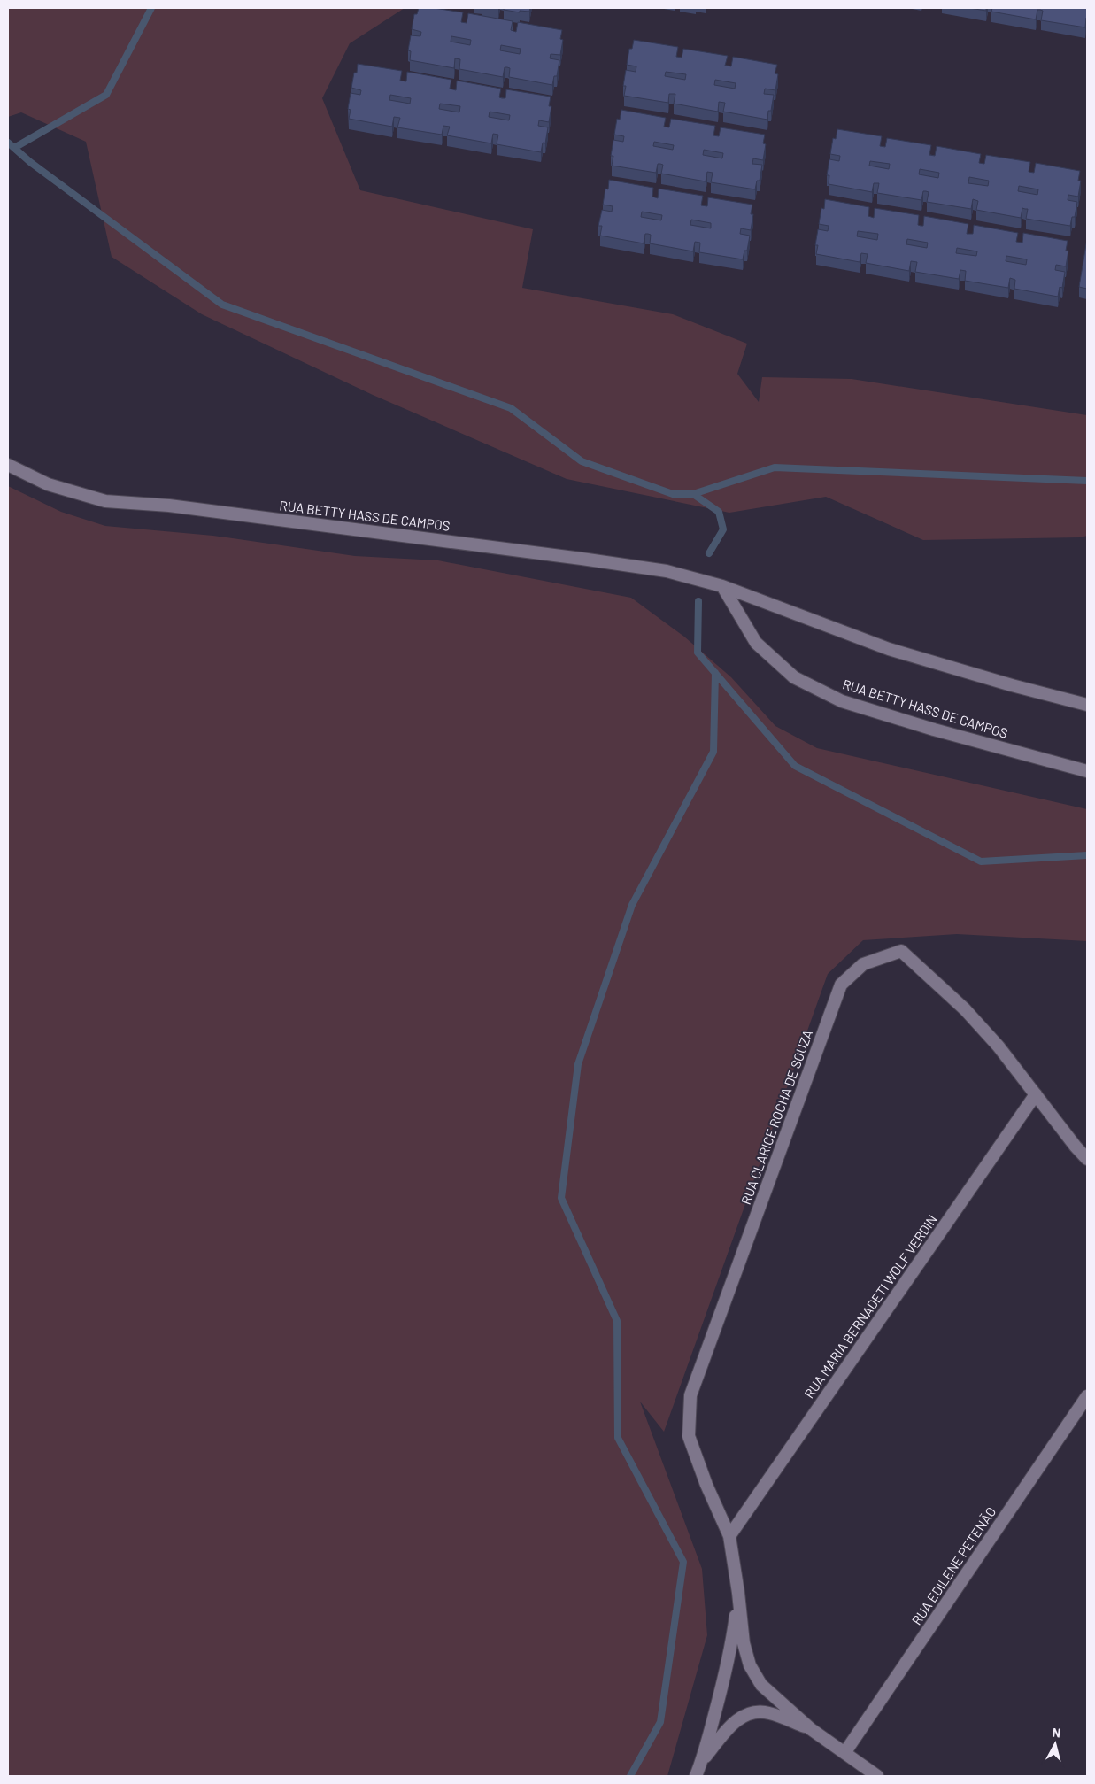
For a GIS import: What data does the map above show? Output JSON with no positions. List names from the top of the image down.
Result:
{
  "streets": {
    "street": [
      "RUA BETTY HASS DE CAMPOS",
      "RUA CLARICE ROCHA DE SOUZA",
      "RUA MARIA BERNADETI WOLF VERDIN",
      "RUA EDILENE PETENÃO"
    ]
  },
  "crossings": [
    ["RUA CLARICE ROCHA DE SOUZA", "RUA MARIA BERNADETI WOLF VERDIN"]
  ],
  "north": "top"
}
